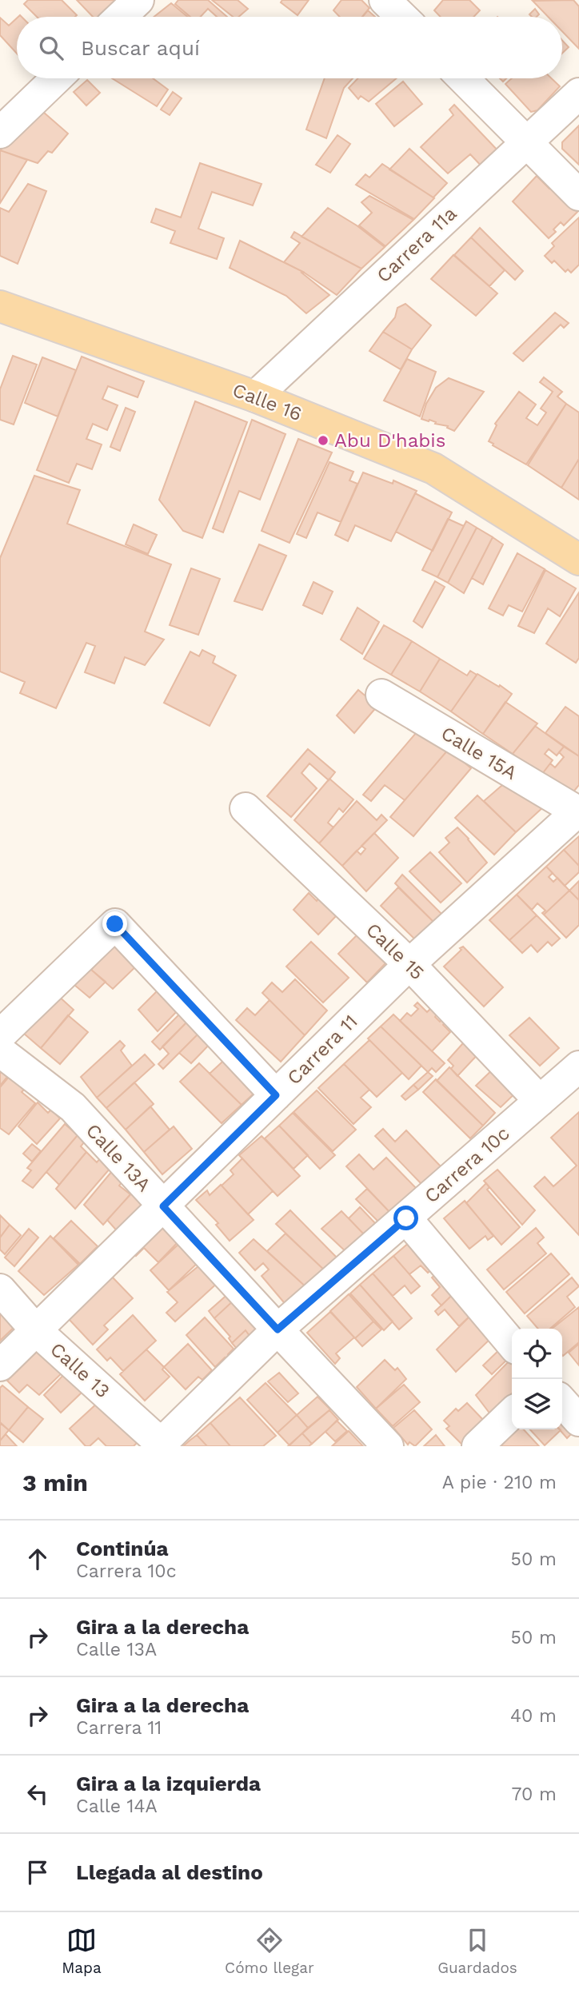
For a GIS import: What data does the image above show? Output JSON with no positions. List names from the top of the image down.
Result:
{
  "streets": {
    "main road": ["Calle 16"],
    "street": [
      "Carrera 11a",
      "Calle 15A",
      "Calle 15",
      "Carrera 11",
      "Calle 13A",
      "Carrera 10c",
      "Calle 13"
    ]
  },
  "crossings": [
    ["Carrera 11a", "Calle 16"],
    ["Calle 15A", "Carrera 11"],
    ["Calle 15", "Carrera 11"],
    ["Calle 15", "Carrera 10c"],
    ["Carrera 11", "Calle 13A"],
    ["Carrera 11", "Calle 13"],
    ["Calle 13A", "Carrera 10c"],
    ["Carrera 10c", "Calle 13"]
  ],
  "places": ["Abu D'habis"],
  "page": {
    "search": "Buscar aquí",
    "heading": ["3 min", "A pie · 210 m"],
    "list": [
      ["Continúa", "Carrera 10c", "50 m"],
      ["Gira a la derecha", "Calle 13A", "50 m"],
      ["Gira a la derecha", "Carrera 11", "40 m"],
      ["Gira a la izquierda", "Calle 14A", "70 m"],
      "Llegada al destino"
    ],
    "nav": ["Mapa", "Cómo llegar", "Guardados"]
  }
}
